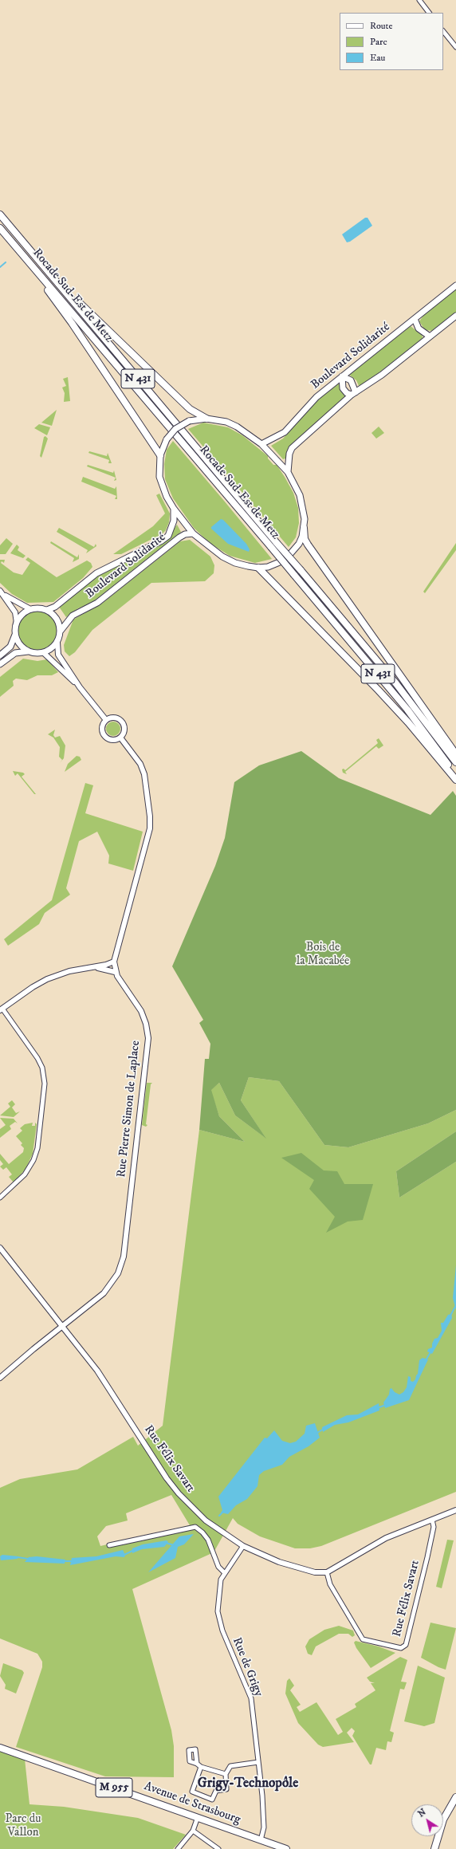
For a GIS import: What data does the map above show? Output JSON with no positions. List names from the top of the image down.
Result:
{
  "streets": {
    "main road": [
      "Rocade Sud-Est de Metz",
      "Boulevard Solidarité",
      "N 431",
      "M 955",
      "Avenue de Strasbourg"
    ],
    "street": ["Rue Pierre Simon de Laplace", "Rue Félix Savart", "Rue de Grigy"]
  },
  "crossings": [
    ["Rue Pierre Simon de Laplace", "Rue Félix Savart"],
    ["Rue Félix Savart", "Rue de Grigy"],
    ["Rue de Grigy", "Avenue de Strasbourg"]
  ],
  "districts": ["Grigy-Technopôle"],
  "parks": ["Bois de la Macabée", "Parc du Vallon"],
  "legend": ["Route", "Parc", "Eau"],
  "north": "top left"
}
